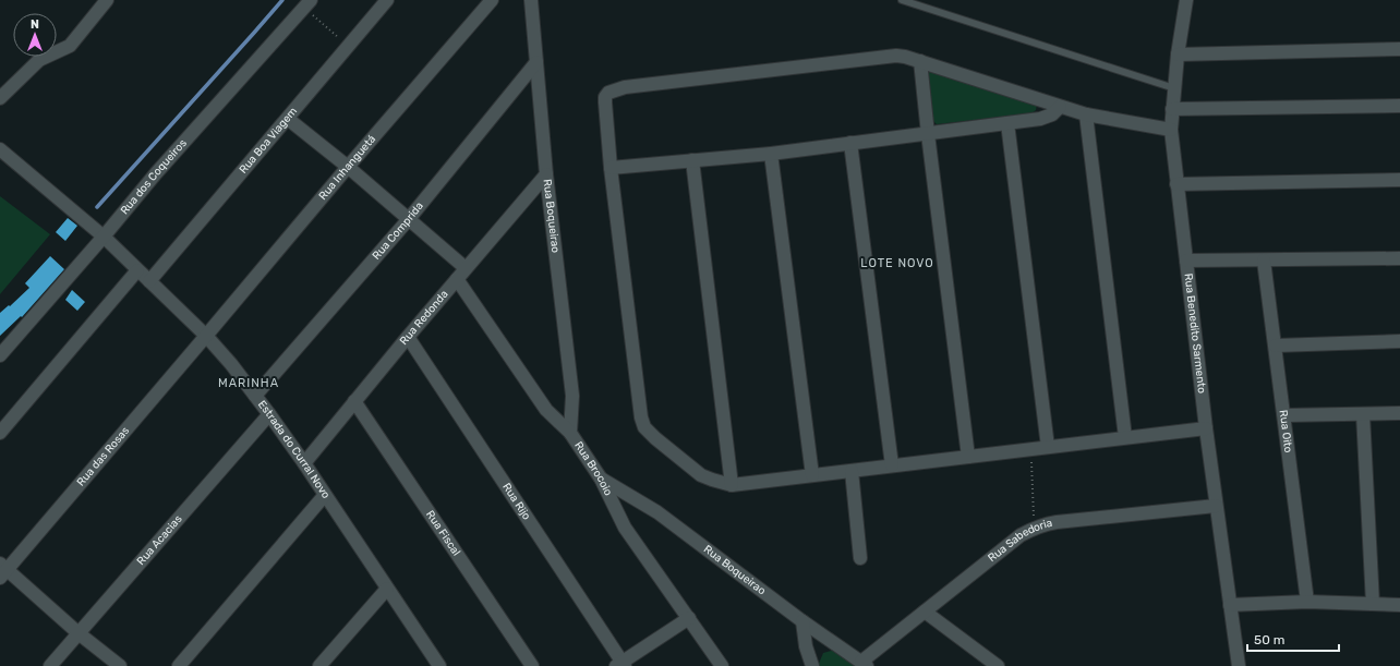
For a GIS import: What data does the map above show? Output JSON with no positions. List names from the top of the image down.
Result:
{
  "streets": {
    "street": [
      "Rua Boa Viagem",
      "Rua Inhanguetá",
      "Rua dos Coqueiros",
      "Rua Boqueirao",
      "Rua Comprida",
      "Rua Redonda",
      "Rua Benedito Sarmento",
      "Rua Oito",
      "Estrada do Curral Novo",
      "Rua das Rosas",
      "Rua Brocoio",
      "Rua Rijo",
      "Rua Fiscal",
      "Rua Acacias",
      "Rua Sabedoria"
    ]
  },
  "crossings": [
    ["Rua Boa Viagem", "Estrada do Curral Novo"],
    ["Rua Boa Viagem", "Rua Brocoio"],
    ["Rua Inhanguetá", "Estrada do Curral Novo"],
    ["Rua Inhanguetá", "Rua das Rosas"],
    ["Rua Inhanguetá", "Rua Brocoio"],
    ["Rua dos Coqueiros", "Estrada do Curral Novo"],
    ["Rua Boqueirao", "Rua Comprida"],
    ["Rua Boqueirao", "Rua Redonda"],
    ["Rua Boqueirao", "Rua Brocoio"],
    ["Rua Boqueirao", "Rua Sabedoria"],
    ["Rua Comprida", "Estrada do Curral Novo"],
    ["Rua Comprida", "Rua Brocoio"],
    ["Rua Redonda", "Estrada do Curral Novo"],
    ["Rua Redonda", "Rua Brocoio"],
    ["Rua Redonda", "Rua Rijo"],
    ["Rua Redonda", "Rua Fiscal"],
    ["Rua Benedito Sarmento", "Rua Sabedoria"],
    ["Estrada do Curral Novo", "Rua das Rosas"],
    ["Estrada do Curral Novo", "Rua Acacias"]
  ],
  "districts": ["LOTE NOVO", "MARINHA"],
  "scale_bar": "50 m",
  "north": "top"
}
